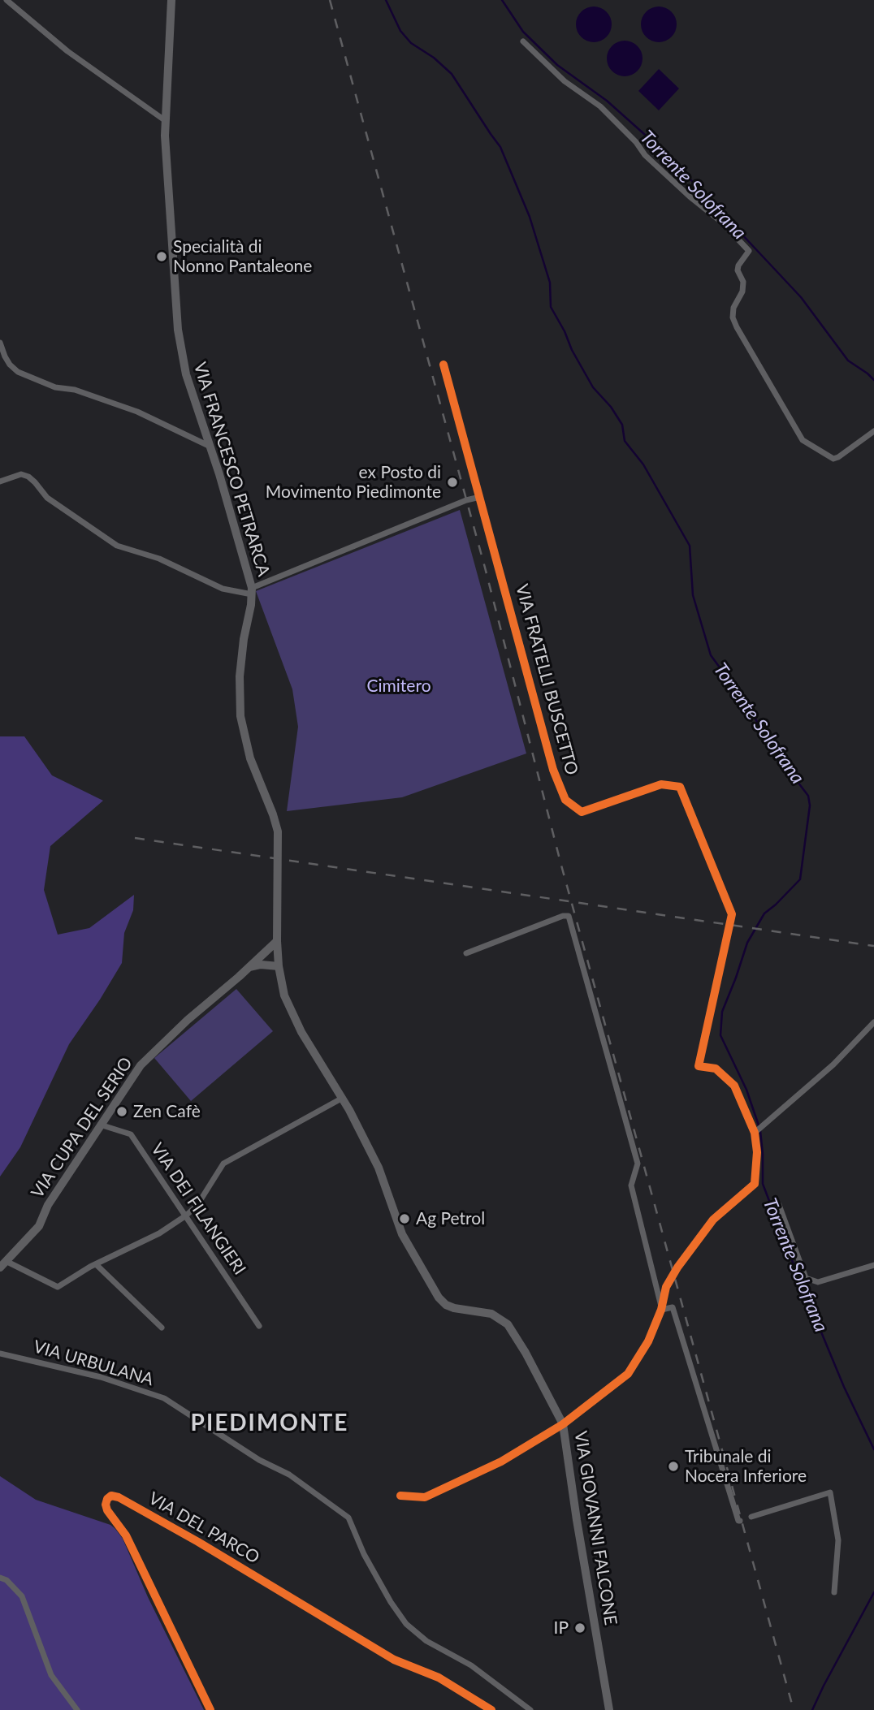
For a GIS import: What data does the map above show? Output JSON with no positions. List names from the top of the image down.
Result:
{
  "streets": {
    "main road": ["VIA FRANCESCO PETRARCA", "VIA CUPA DEL SERIO", "VIA GIOVANNI FALCONE"],
    "street": [
      "VIA FRATELLI BUSCETTO",
      "VIA DEI FILANGIERI",
      "VIA URBULANA",
      "VIA DEL PARCO"
    ]
  },
  "crossings": [
    ["VIA FRANCESCO PETRARCA", "VIA CUPA DEL SERIO"],
    ["VIA FRANCESCO PETRARCA", "VIA GIOVANNI FALCONE"],
    ["VIA FRATELLI BUSCETTO", "VIA GIOVANNI FALCONE"],
    ["VIA CUPA DEL SERIO", "VIA DEI FILANGIERI"],
    ["VIA CUPA DEL SERIO", "VIA GIOVANNI FALCONE"]
  ],
  "districts": ["PIEDIMONTE"],
  "water": ["Torrente Solofrana"],
  "parks": ["Cimitero"],
  "places": [
    "Specialità di Nonno Pantaleone",
    "ex Posto di Movimento Piedimonte",
    "Zen Cafè",
    "Ag Petrol",
    "Tribunale di Nocera Inferiore",
    "IP"
  ]
}
